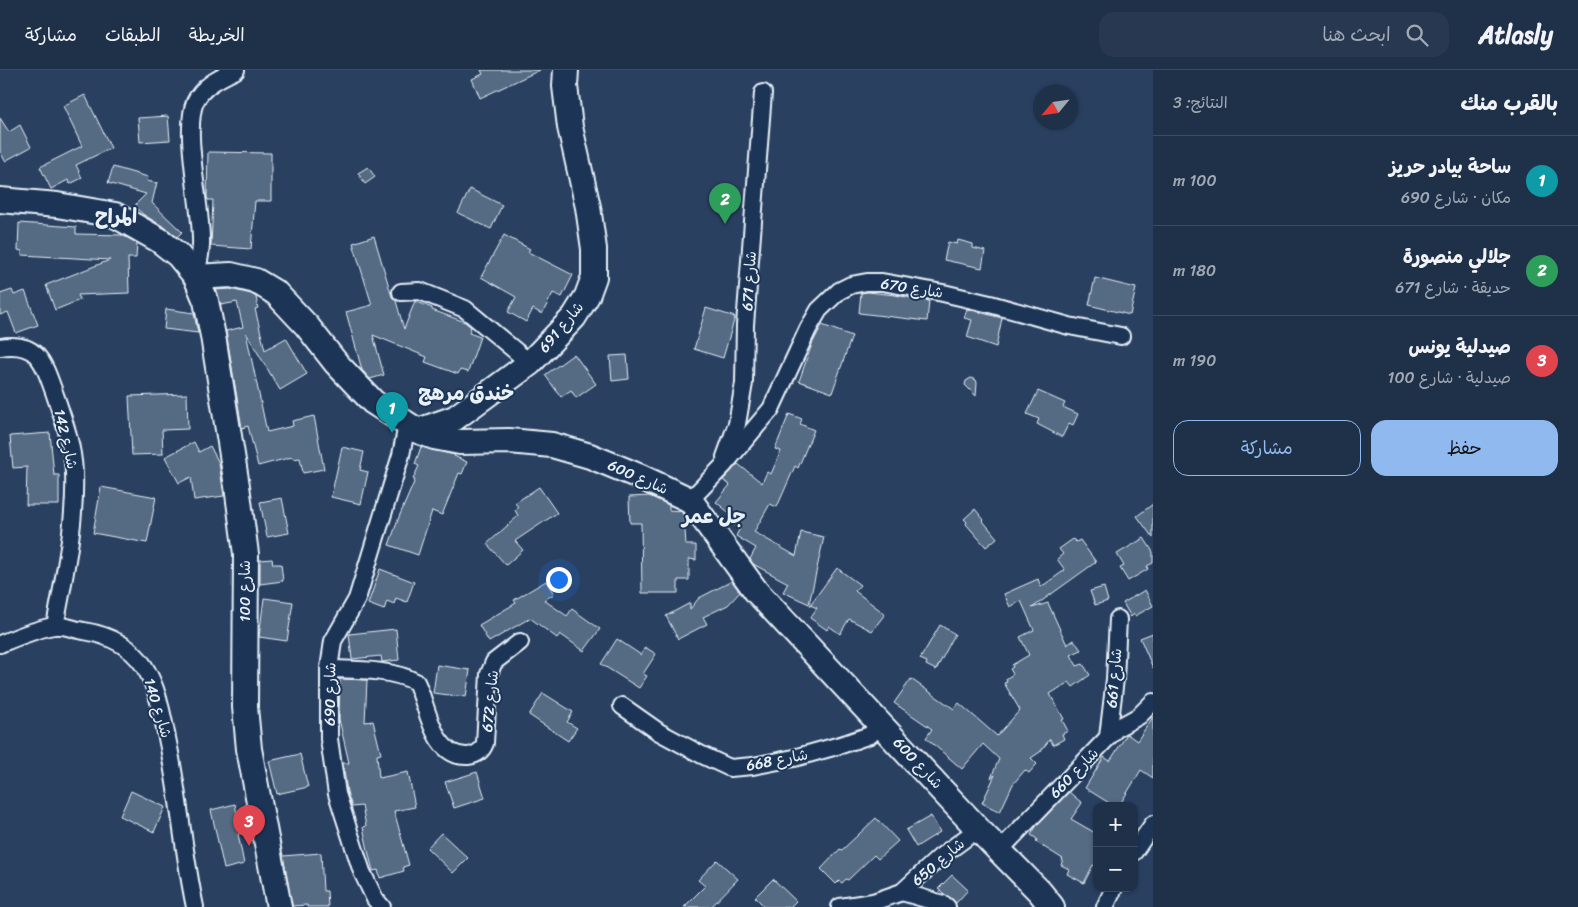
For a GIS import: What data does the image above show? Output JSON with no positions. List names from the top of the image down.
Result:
{
  "streets": {
    "main road": ["شارع 691", "شارع 600", "شارع 100"],
    "street": [
      "شارع 671",
      "شارع 670",
      "شارع 142",
      "شارع 661",
      "شارع 690",
      "شارع 672",
      "شارع 140",
      "شارع 668",
      "شارع 660",
      "شارع 650"
    ]
  },
  "crossings": [
    ["شارع 671", "شارع 670"],
    ["شارع 670", "شارع 600"],
    ["شارع 691", "شارع 600"],
    ["شارع 691", "شارع 690"],
    ["شارع 142", "شارع 140"],
    ["شارع 600", "شارع 100"],
    ["شارع 600", "شارع 690"],
    ["شارع 600", "شارع 668"],
    ["شارع 600", "شارع 660"],
    ["شارع 600", "شارع 650"],
    ["شارع 661", "شارع 660"],
    ["شارع 690", "شارع 672"]
  ],
  "districts": ["المراح", "خندق مرهج", "جل عمر"],
  "north": "bottom left",
  "page": {
    "header": "Atlasly",
    "search": "ابحث هنا",
    "nav": ["الخريطة", "الطبقات", "مشاركة"],
    "heading": ["بالقرب منك", "النتائج: 3"],
    "list": [
      {
        "mark": "1",
        "name": "ساحة بيادر حريز",
        "note": "مكان · شارع 690",
        "value": "100 m"
      },
      {
        "mark": "2",
        "name": "جلالي منصورة",
        "note": "حديقة · شارع 671",
        "value": "180 m"
      },
      {
        "mark": "3",
        "name": "صيدلية يونس",
        "note": "صيدلية · شارع 100",
        "value": "190 m"
      }
    ],
    "pins": ["2", "1", "3"],
    "buttons": ["حفظ", "مشاركة"],
    "map_buttons": ["+", "−"]
  }
}
